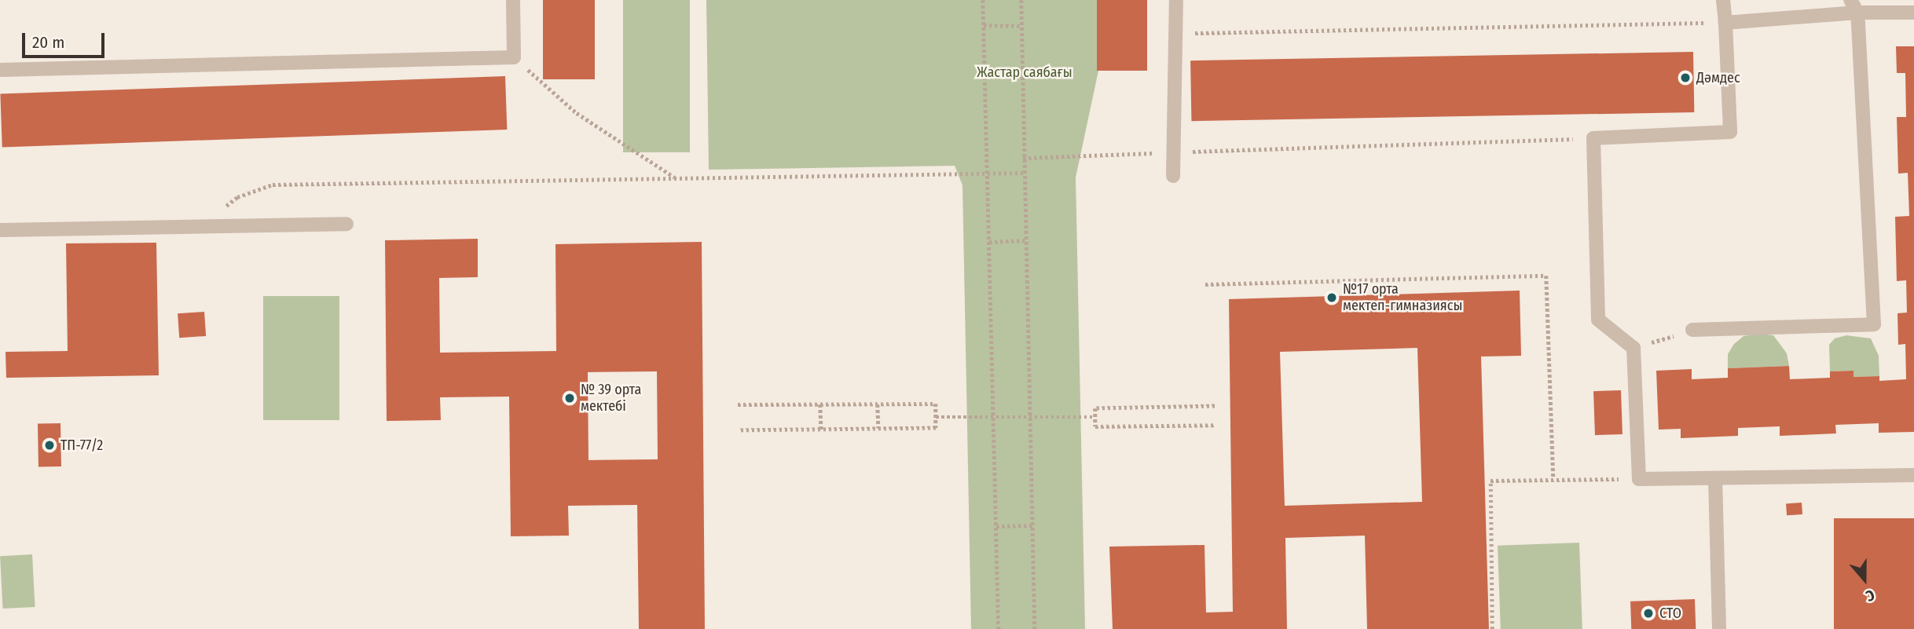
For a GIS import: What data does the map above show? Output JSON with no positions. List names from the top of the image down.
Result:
{
  "parks": ["Жастар саябағы"],
  "places": [
    "Дәмдес",
    "№17 орта мектеп-гимназиясы",
    "№ 39 орта мектебі",
    "ТП-77/2",
    "СТО"
  ],
  "scale_bar": "20 m",
  "north": "bottom"
}
